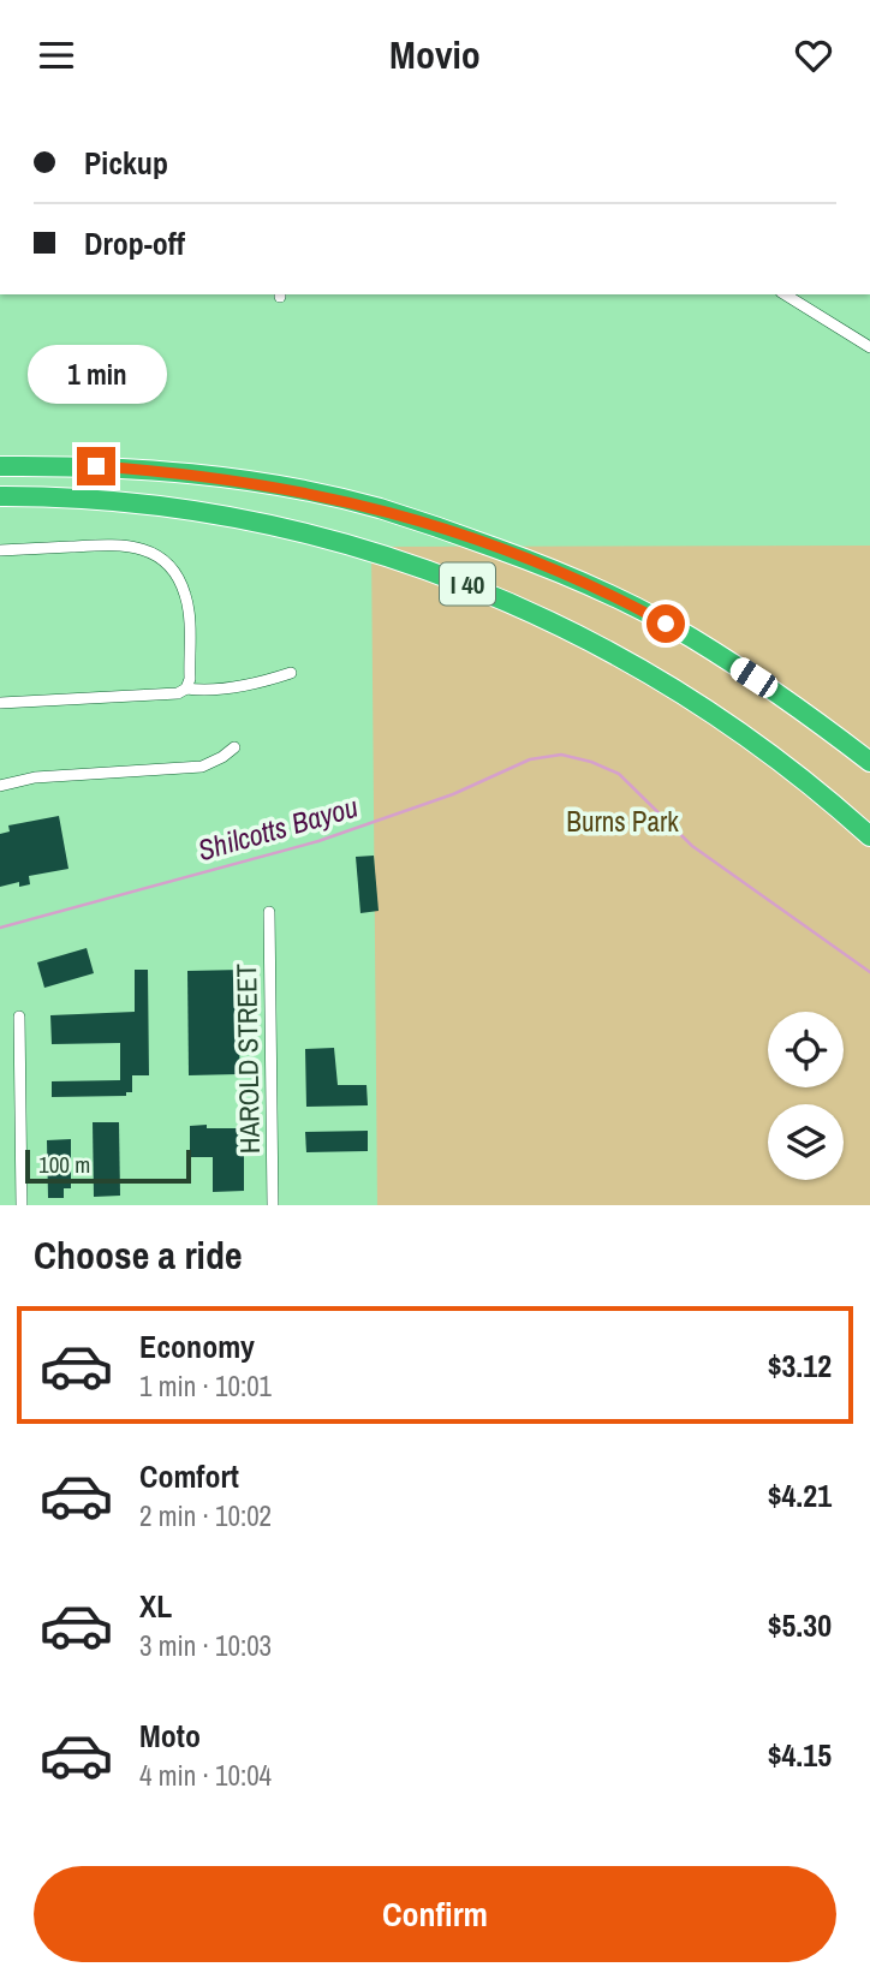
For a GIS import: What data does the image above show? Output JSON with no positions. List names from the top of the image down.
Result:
{
  "streets": {
    "highway": ["I 40"],
    "street": ["HAROLD STREET"]
  },
  "water": ["Shilcotts Bayou"],
  "parks": ["Burns Park"],
  "scale_bar": "100 m",
  "page": {
    "header": "Movio",
    "banner": ["Pickup", "Drop-off"],
    "bubble": "1 min",
    "scale": "100 m",
    "heading": "Choose a ride",
    "list": [
      {
        "name": "Economy",
        "note": "1 min · 10:01",
        "value": "$3.12"
      },
      {
        "name": "Comfort",
        "note": "2 min · 10:02",
        "value": "$4.21"
      },
      {
        "name": "XL",
        "note": "3 min · 10:03",
        "value": "$5.30"
      },
      {
        "name": "Moto",
        "note": "4 min · 10:04",
        "value": "$4.15"
      }
    ],
    "buttons": "Confirm"
  }
}
